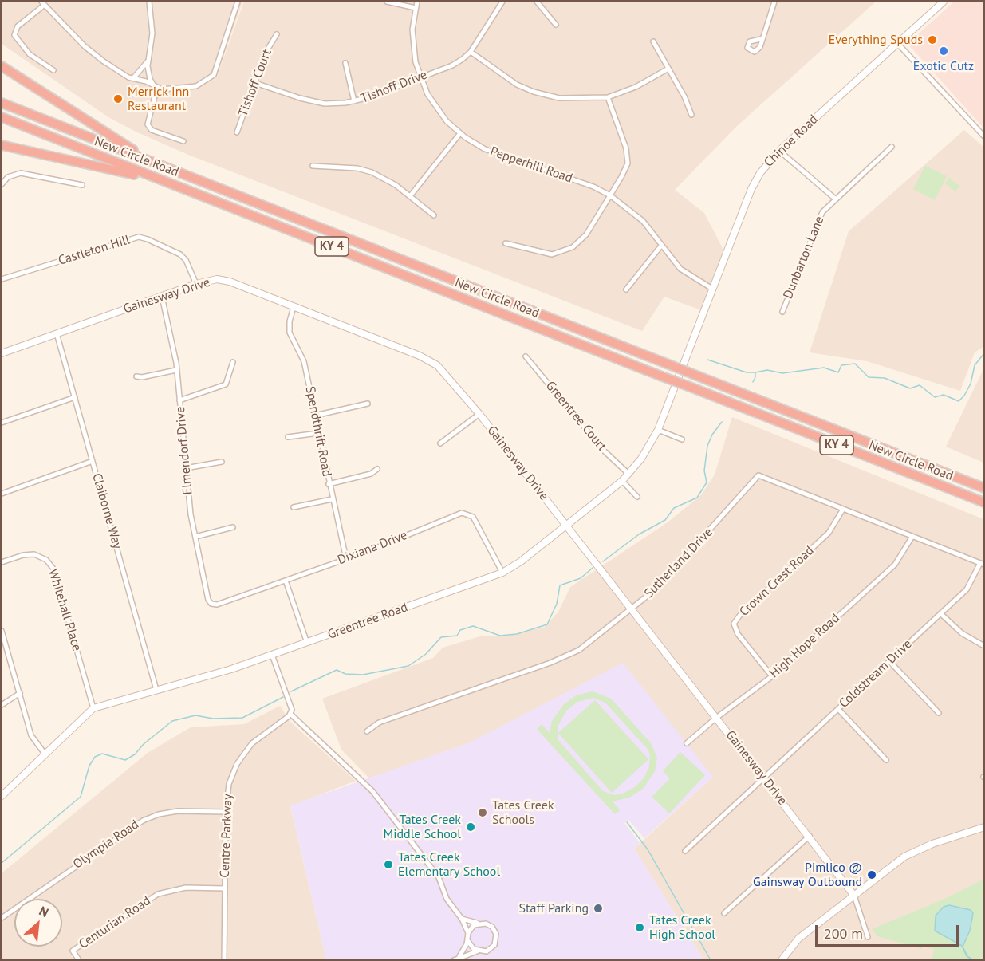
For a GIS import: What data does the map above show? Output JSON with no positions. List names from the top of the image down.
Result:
{
  "streets": {
    "highway": ["New Circle Road", "KY 4"],
    "street": [
      "Tishoff Court",
      "Tishoff Drive",
      "Chinoe Road",
      "Pepperhill Road",
      "Castleton Hill",
      "Dunbarton Lane",
      "Gainesway Drive",
      "Greentree Court",
      "Spendthrift Road",
      "Elmendorf Drive",
      "Claiborne Way",
      "Dixiana Drive",
      "Sutherland Drive",
      "Crown Crest Road",
      "Whitehall Place",
      "Greentree Road",
      "High Hope Road",
      "Coldstream Drive",
      "Centre Parkway",
      "Olympia Road",
      "Centurian Road"
    ]
  },
  "crossings": [
    ["Tishoff Court", "Tishoff Drive"],
    ["Tishoff Drive", "Pepperhill Road"],
    ["Chinoe Road", "Pepperhill Road"],
    ["Chinoe Road", "Greentree Road"],
    ["Castleton Hill", "Gainesway Drive"],
    ["Gainesway Drive", "Spendthrift Road"],
    ["Gainesway Drive", "Elmendorf Drive"],
    ["Gainesway Drive", "Claiborne Way"],
    ["Gainesway Drive", "Sutherland Drive"],
    ["Gainesway Drive", "Greentree Road"],
    ["Gainesway Drive", "High Hope Road"],
    ["Gainesway Drive", "Coldstream Drive"],
    ["Greentree Court", "Greentree Road"],
    ["Spendthrift Road", "Dixiana Drive"],
    ["Elmendorf Drive", "Dixiana Drive"],
    ["Claiborne Way", "Greentree Road"],
    ["Dixiana Drive", "Greentree Road"],
    ["Sutherland Drive", "Crown Crest Road"],
    ["Sutherland Drive", "High Hope Road"],
    ["Sutherland Drive", "Coldstream Drive"],
    ["Crown Crest Road", "High Hope Road"],
    ["Whitehall Place", "Greentree Road"],
    ["Centre Parkway", "Olympia Road"],
    ["Centre Parkway", "Centurian Road"]
  ],
  "places": [
    "Everything Spuds",
    "Exotic Cutz",
    "Merrick Inn Restaurant",
    "Tates Creek Schools",
    "Tates Creek Middle School",
    "Tates Creek Elementary School",
    "Pimlico @ Gainsway Outbound",
    "Staff Parking",
    "Tates Creek High School"
  ],
  "scale_bar": "200 m",
  "north": "top right"
}
